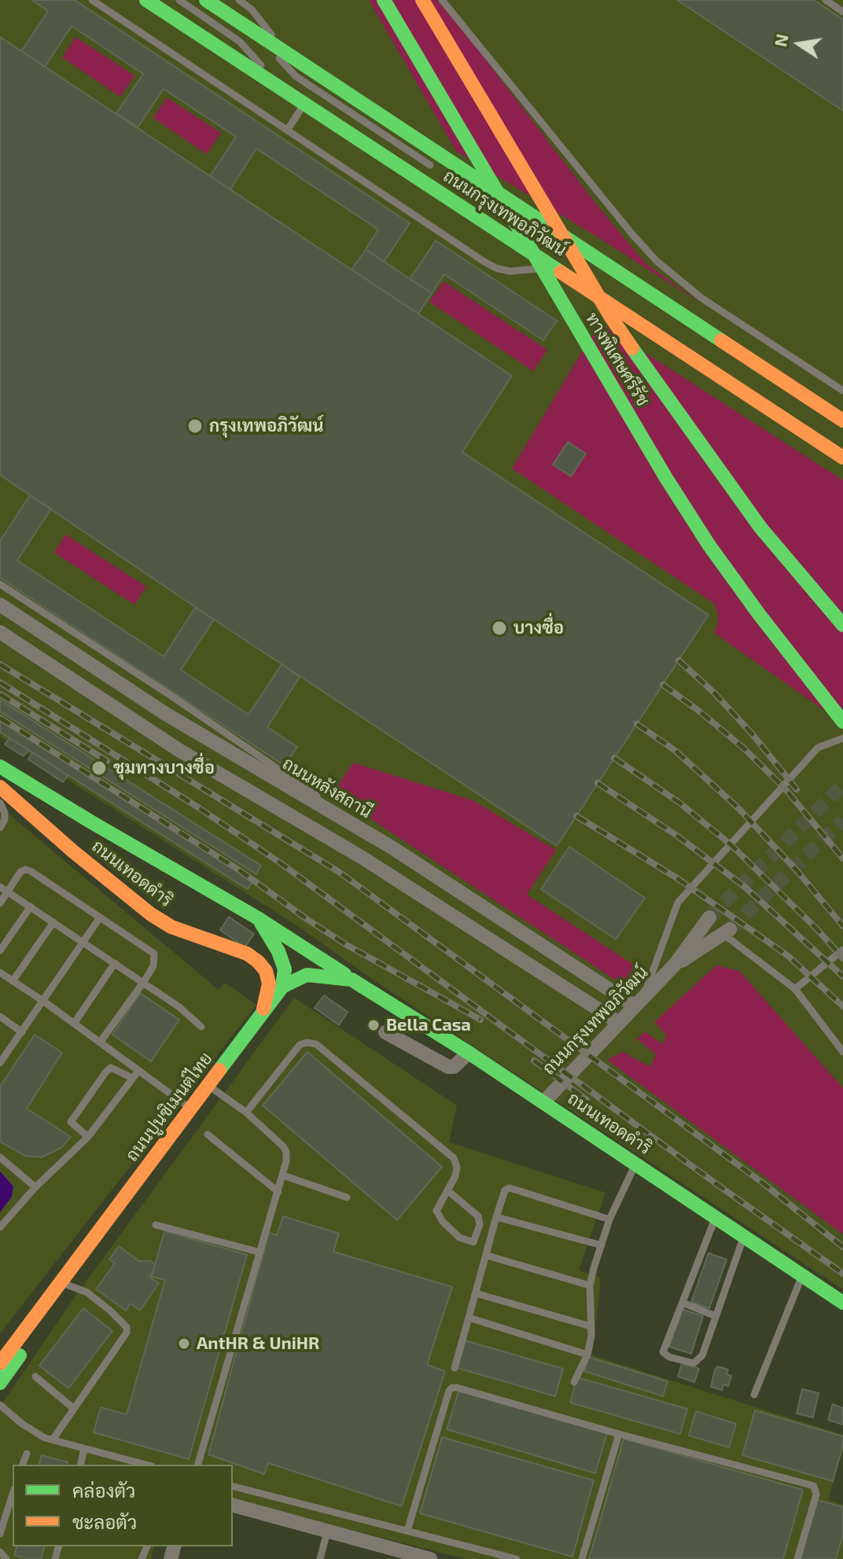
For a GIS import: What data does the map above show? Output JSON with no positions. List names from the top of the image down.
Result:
{
  "streets": {
    "main road": [
      "ถนนกรุงเทพอภิวัฒน์",
      "ทางพิเศษศรีรัช",
      "ถนนเทอดดำริ",
      "ถนนปูนซิเมนต์ไทย"
    ],
    "street": ["ถนนหลังสถานี"]
  },
  "crossings": [
    ["ถนนกรุงเทพอภิวัฒน์", "ถนนหลังสถานี"],
    ["ถนนกรุงเทพอภิวัฒน์", "ถนนเทอดดำริ"],
    ["ถนนเทอดดำริ", "ถนนปูนซิเมนต์ไทย"]
  ],
  "places": [
    "กรุงเทพอภิวัฒน์",
    "บางซื่อ",
    "ชุมทางบางซื่อ",
    "Bella Casa",
    "AntHR & UniHR"
  ],
  "legend": ["คล่องตัว", "ชะลอตัว"],
  "north": "left"
}
